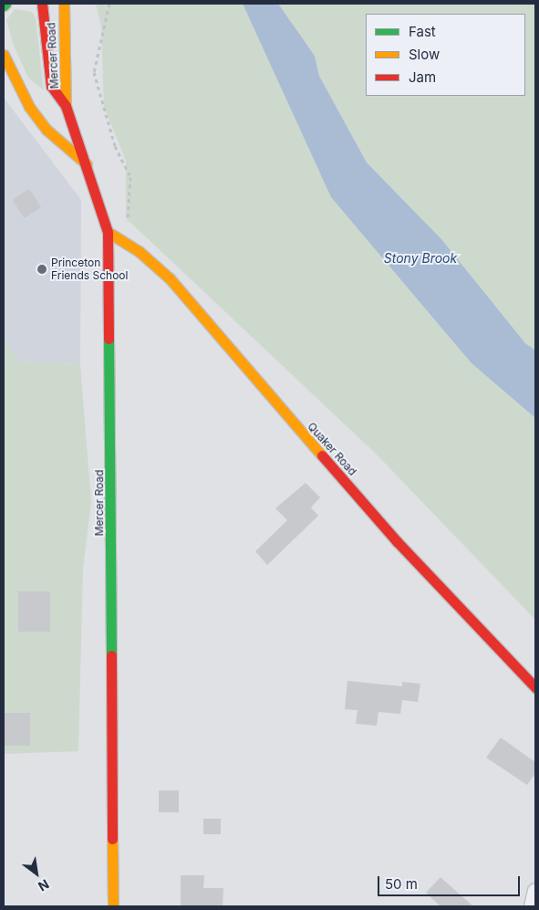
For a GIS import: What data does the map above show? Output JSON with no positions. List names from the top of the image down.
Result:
{
  "streets": {
    "main road": ["Mercer Road", "Quaker Road"]
  },
  "crossings": [
    ["Mercer Road", "Quaker Road"]
  ],
  "water": ["Stony Brook"],
  "places": ["Princeton Friends School"],
  "legend": ["Fast", "Slow", "Jam"],
  "scale_bar": "50 m",
  "north": "bottom right"
}
